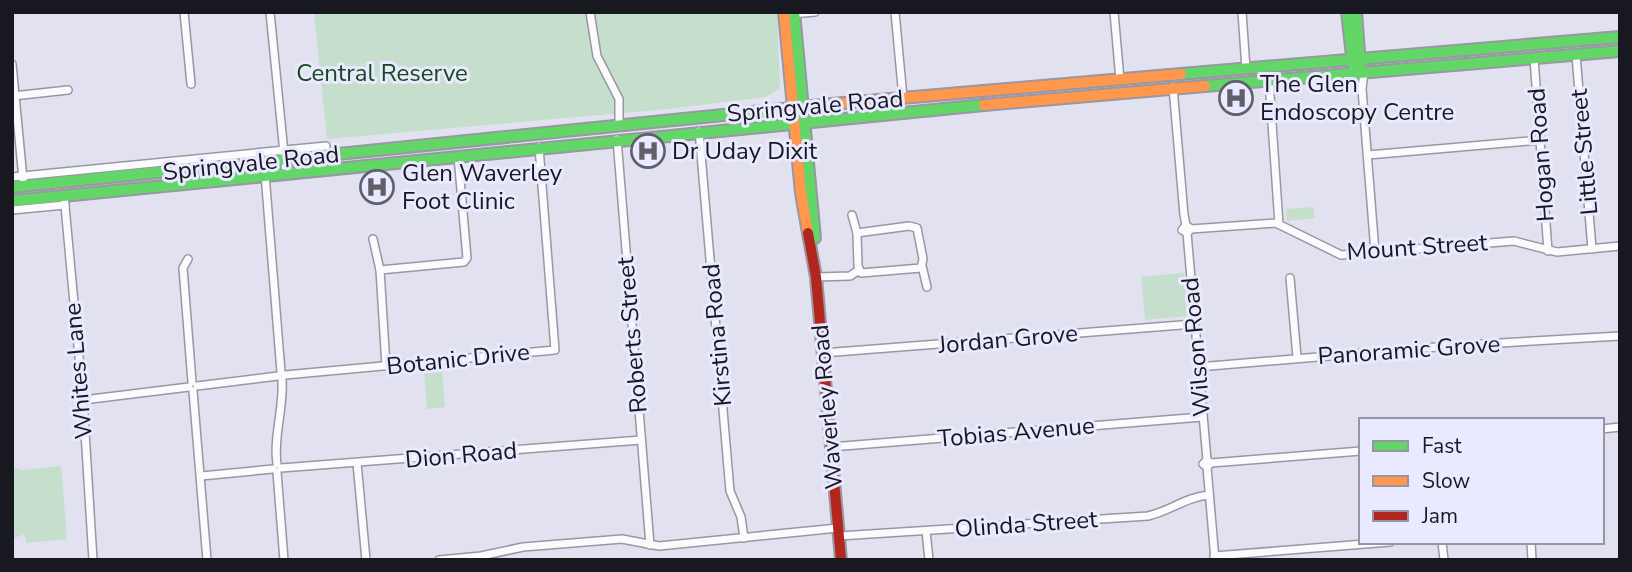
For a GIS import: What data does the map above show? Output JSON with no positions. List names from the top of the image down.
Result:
{
  "streets": {
    "main road": ["Springvale Road", "Waverley Road"],
    "street": [
      "Little Street",
      "Hogan Road",
      "Mount Street",
      "Roberts Street",
      "Kirstina Road",
      "Jordan Grove",
      "Wilson Road",
      "Panoramic Grove",
      "Botanic Drive",
      "Whites Lane",
      "Tobias Avenue",
      "Dion Road",
      "Olinda Street"
    ]
  },
  "crossings": [
    ["Springvale Road", "Little Street"],
    ["Springvale Road", "Hogan Road"],
    ["Springvale Road", "Roberts Street"],
    ["Springvale Road", "Kirstina Road"],
    ["Springvale Road", "Wilson Road"],
    ["Springvale Road", "Botanic Drive"],
    ["Springvale Road", "Whites Lane"],
    ["Springvale Road", "Waverley Road"],
    ["Little Street", "Mount Street"],
    ["Hogan Road", "Mount Street"],
    ["Roberts Street", "Dion Road"],
    ["Roberts Street", "Olinda Street"],
    ["Kirstina Road", "Olinda Street"],
    ["Jordan Grove", "Wilson Road"],
    ["Jordan Grove", "Waverley Road"],
    ["Wilson Road", "Panoramic Grove"],
    ["Wilson Road", "Tobias Avenue"],
    ["Wilson Road", "Olinda Street"],
    ["Botanic Drive", "Whites Lane"],
    ["Waverley Road", "Tobias Avenue"],
    ["Waverley Road", "Olinda Street"]
  ],
  "parks": ["Central Reserve"],
  "places": {
    "hospital": ["The Glen Endoscopy Centre", "Dr Uday Dixit", "Glen Waverley Foot Clinic"]
  },
  "legend": ["Fast", "Slow", "Jam"]
}
